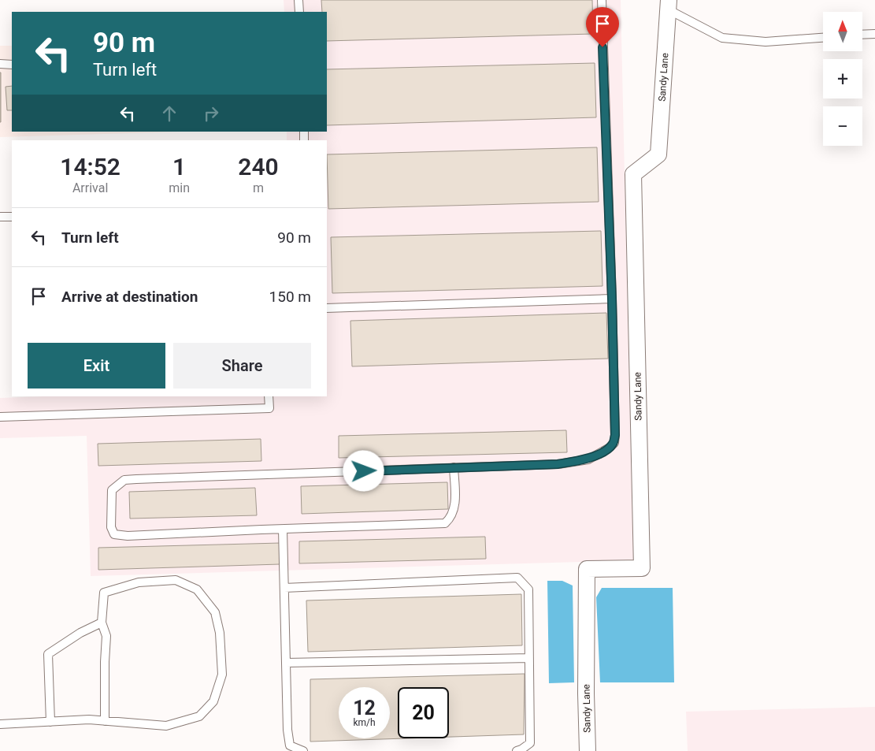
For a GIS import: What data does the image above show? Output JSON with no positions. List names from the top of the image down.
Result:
{
  "streets": {
    "street": ["Sandy Lane"]
  },
  "north": "top",
  "page": {
    "map_buttons": ["+", "−"],
    "turn": ["90 m", "Turn left"],
    "eta": [
      "14:52",
      "Arrival",
      "1",
      "min",
      "240",
      "m"
    ],
    "list": [
      {
        "name": "Turn left",
        "value": "90 m"
      },
      {
        "name": "Arrive at destination",
        "value": "150 m"
      }
    ],
    "buttons": ["Exit", "Share"],
    "speed": "12 km/h",
    "limit": "20"
  }
}
